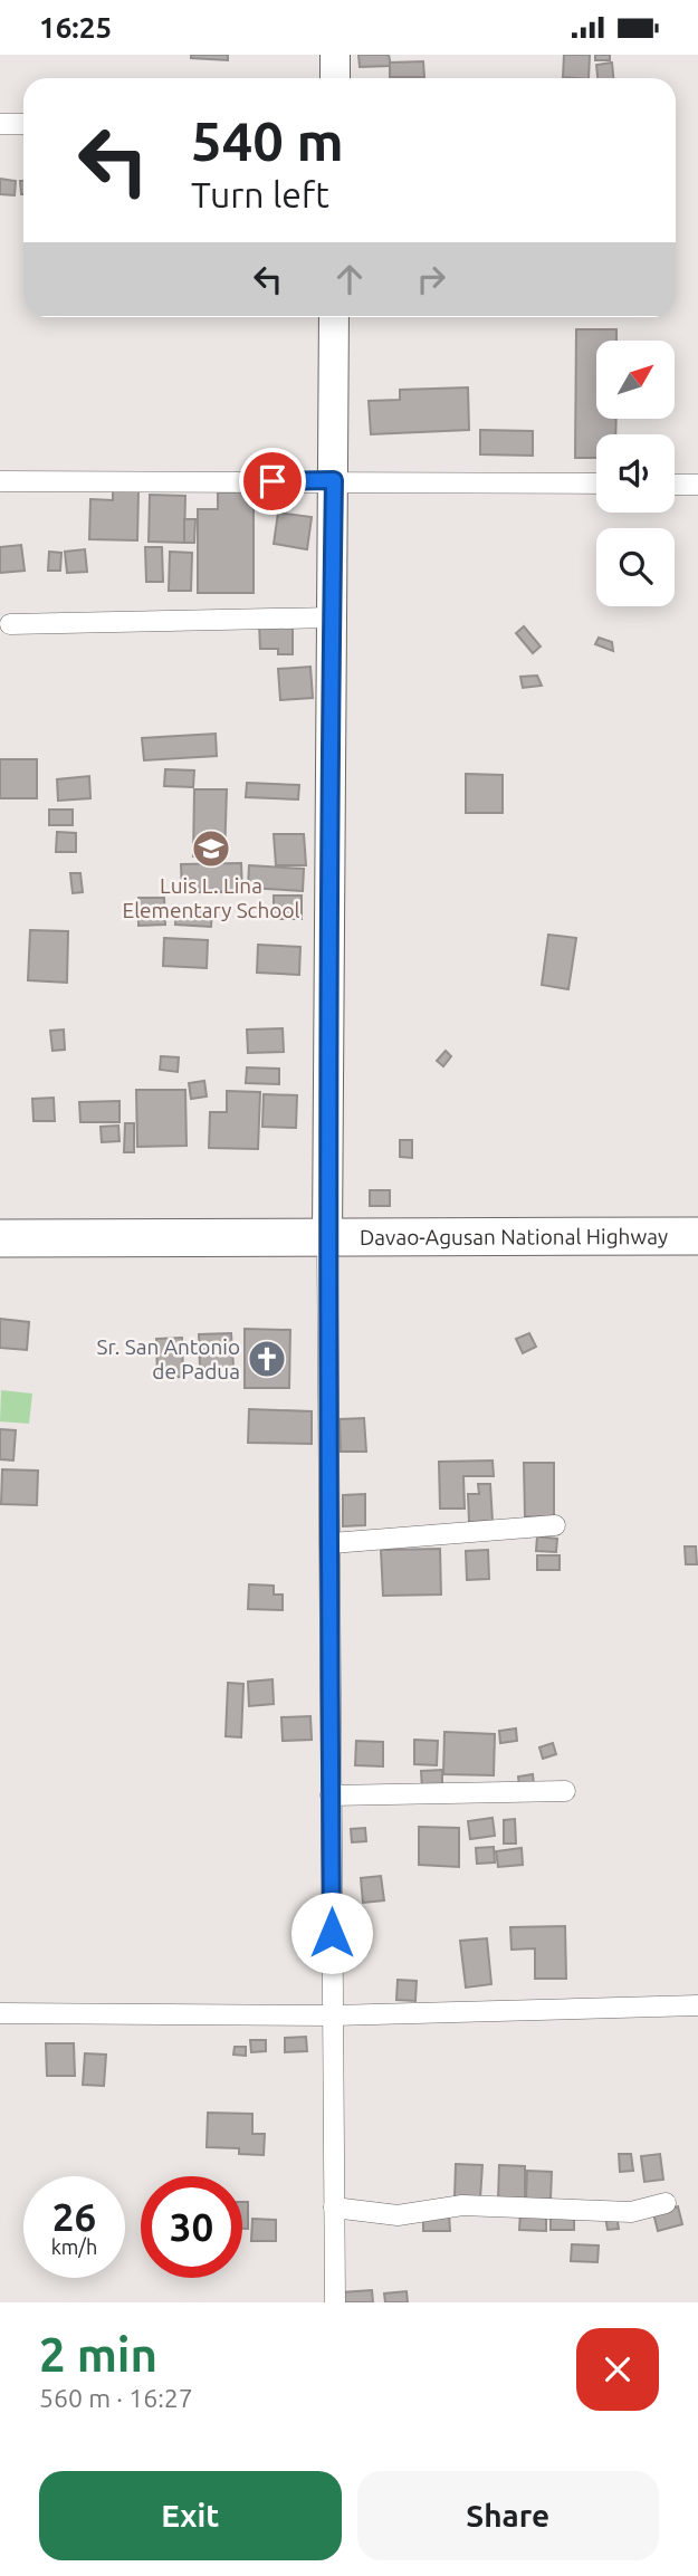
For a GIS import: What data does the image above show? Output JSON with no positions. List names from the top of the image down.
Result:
{
  "streets": {
    "highway": ["Davao-Agusan National Highway"]
  },
  "places": {
    "school or university": ["Luis L. Lina Elementary School"],
    "church": ["Sr. San Antonio de Padua"]
  },
  "north": "top right",
  "page": {
    "status": "16:25",
    "turn": ["540 m", "Turn left"],
    "speed": "26 km/h",
    "limit": "30",
    "heading": ["2 min", "560 m · 16:27"],
    "buttons": ["Exit", "Share"]
  }
}
